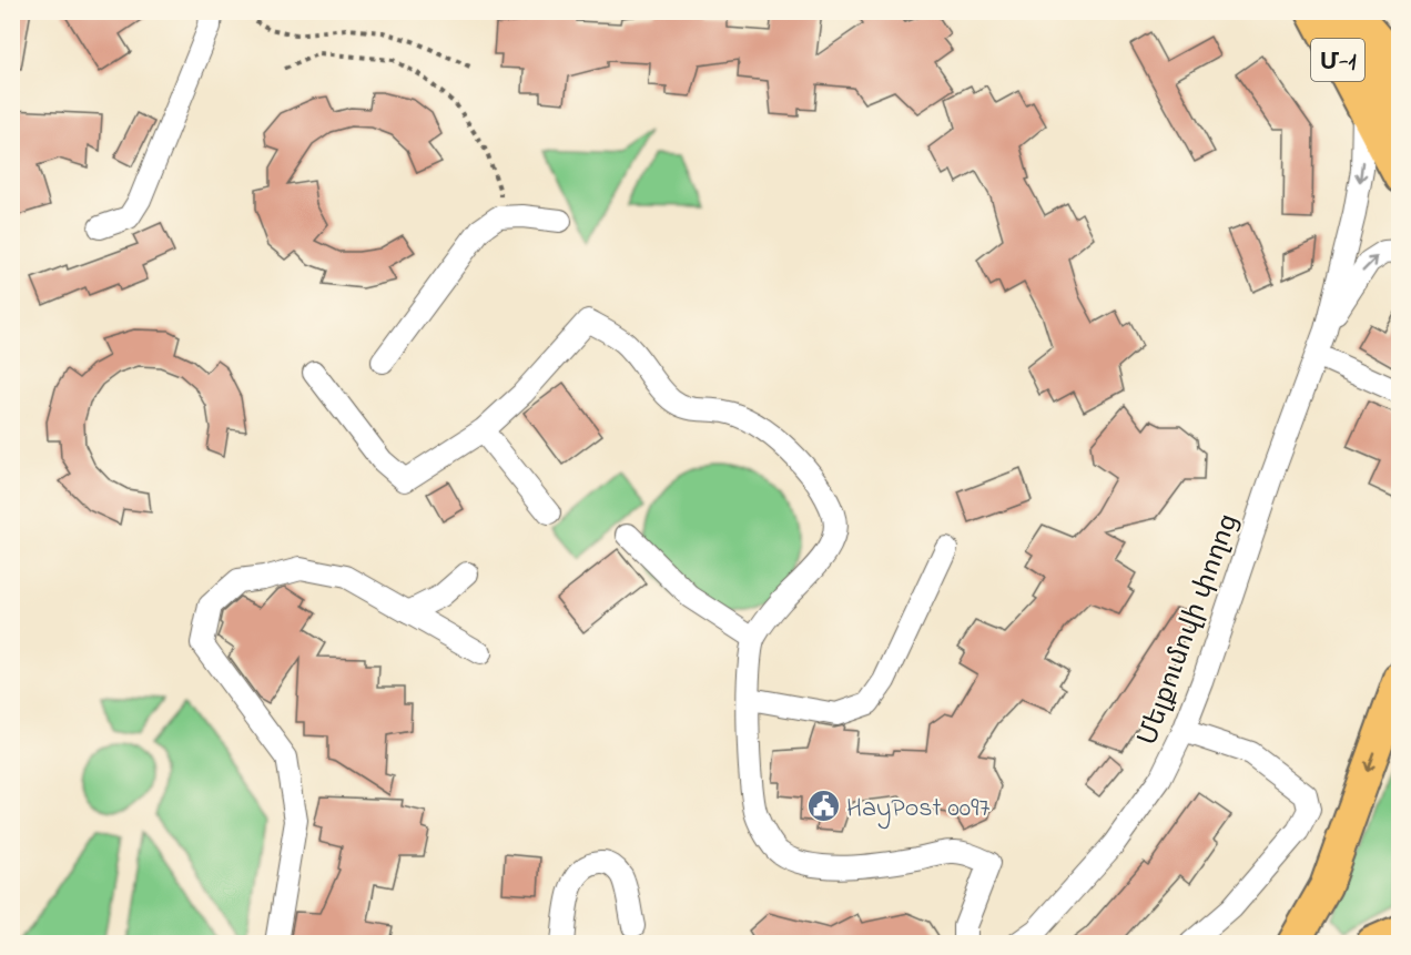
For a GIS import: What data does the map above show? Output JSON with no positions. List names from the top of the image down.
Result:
{
  "streets": {
    "highway": ["Մ-1"],
    "street": ["Մելքումովի փողոց"]
  },
  "crossings": [
    ["Մ-1", "Մելքումովի փողոց"]
  ],
  "places": {
    "public building": ["HayPost 0097"]
  }
}
